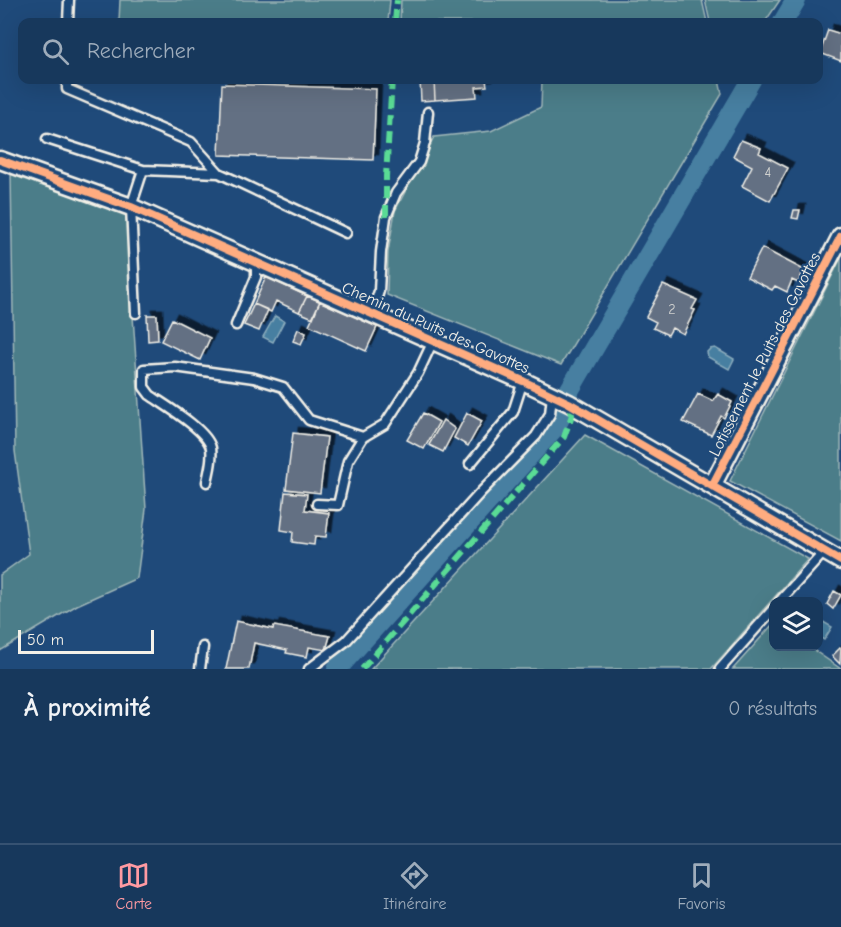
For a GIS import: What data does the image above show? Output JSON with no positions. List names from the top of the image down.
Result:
{
  "streets": {
    "street": ["Chemin du Puits des Gavottes", "Lotissement le Puits des Gavottes"]
  },
  "crossings": [
    ["Chemin du Puits des Gavottes", "Lotissement le Puits des Gavottes"]
  ],
  "house_numbers": ["4", "2"],
  "scale_bar": "50 m",
  "page": {
    "search": "Rechercher",
    "scale": "50 m",
    "heading": ["À proximité", "0 résultats"],
    "nav": ["Carte", "Itinéraire", "Favoris"]
  }
}
